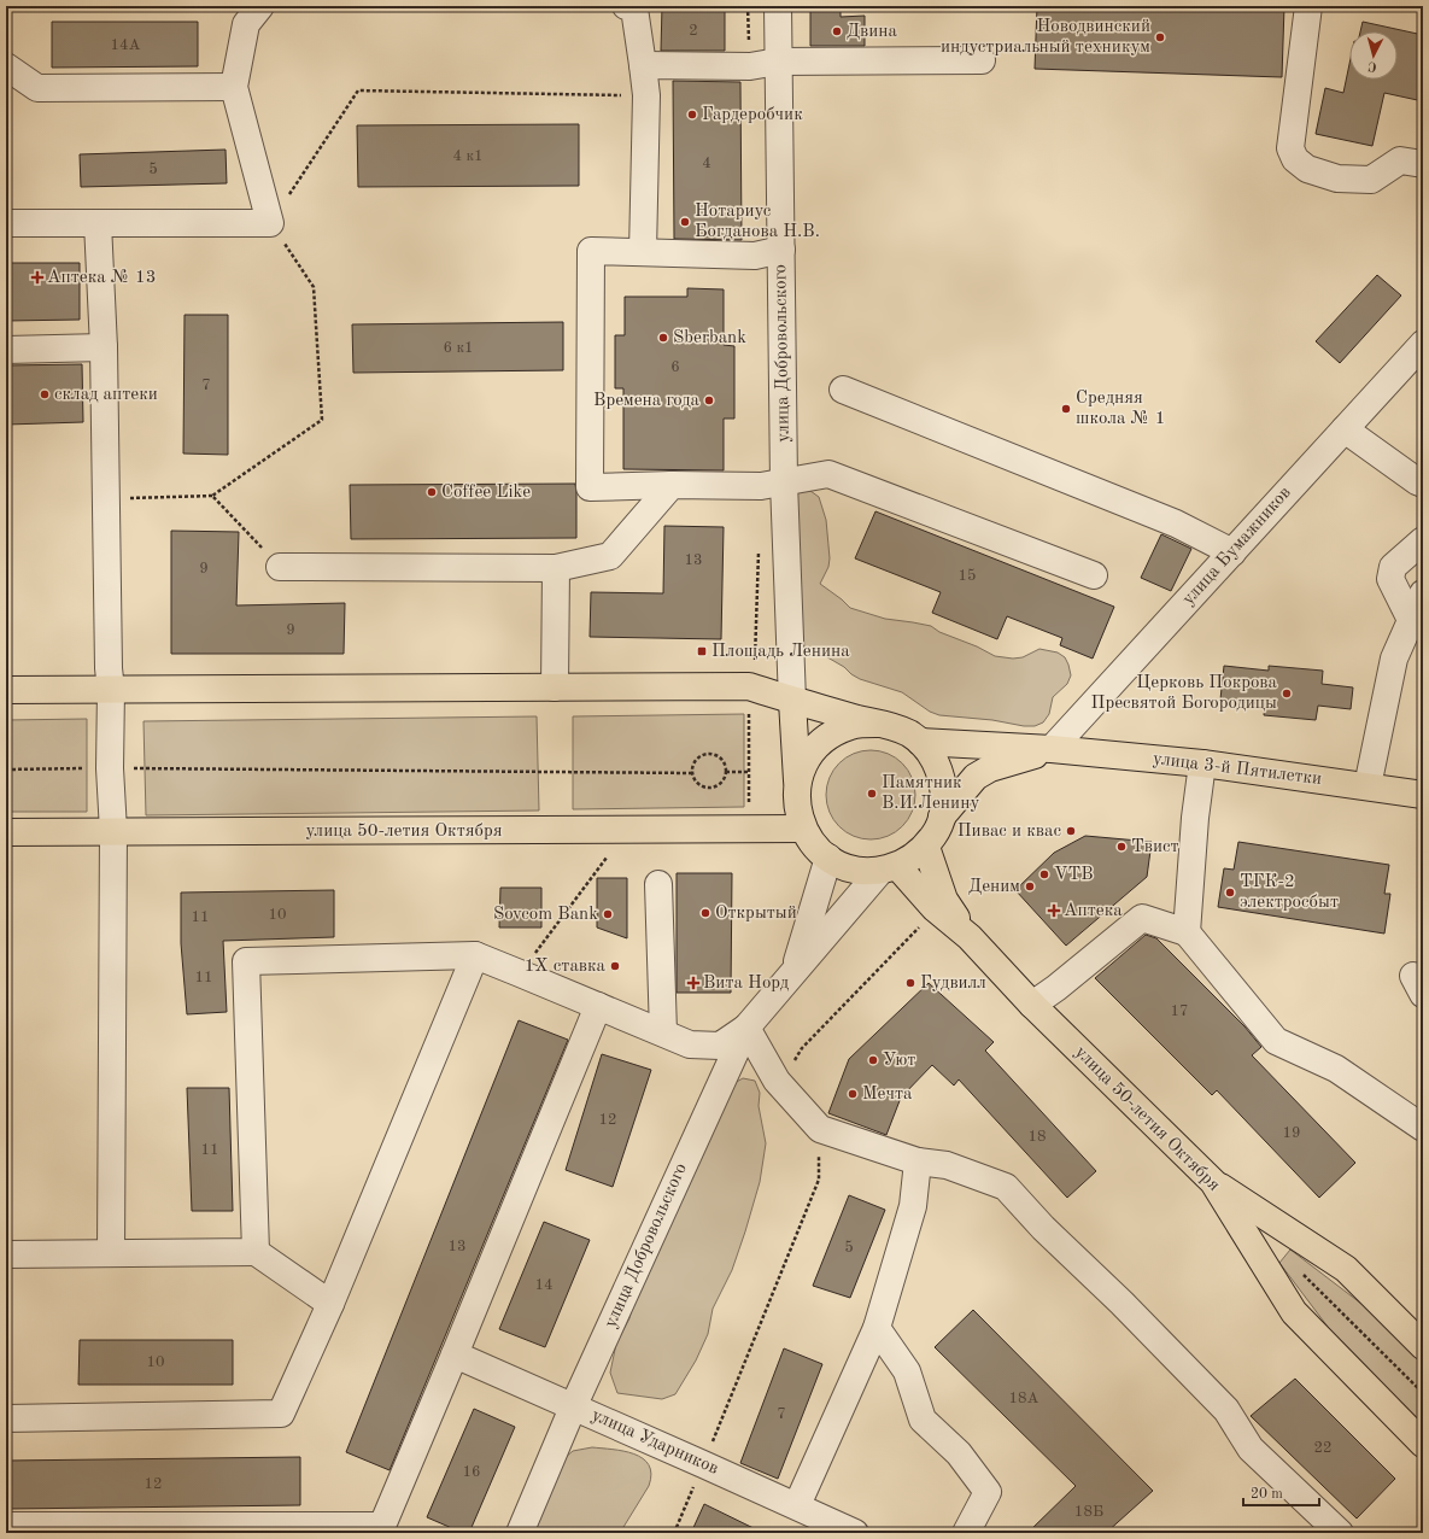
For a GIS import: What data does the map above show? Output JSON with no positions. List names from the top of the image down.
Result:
{
  "streets": {
    "main road": ["улица 3-й Пятилетки", "улица 50-летия Октября"],
    "street": ["улица Добровольского", "улица Бумажников", "улица Ударников"]
  },
  "crossings": [
    ["улица Добровольского", "улица 3-й Пятилетки"],
    ["улица Добровольского", "улица 50-летия Октября"],
    ["улица Добровольского", "улица Ударников"],
    ["улица Бумажников", "улица 3-й Пятилетки"],
    ["улица 3-й Пятилетки", "улица 50-летия Октября"]
  ],
  "places": {
    "other": [
      "Двина",
      "Новодвинский индустриальный техникум",
      "Гардеробчик",
      "Нотариус Богданова Н.В.",
      "Sberbank",
      "склад аптеки",
      "Времена года",
      "Средняя школа № 1",
      "Coffee Like",
      "Церковь Покрова Пресвятой Богородицы",
      "Памятник В.И.Ленину",
      "Пивас и квас",
      "Твист",
      "VTB",
      "Деним",
      "ТГК-2 электросбыт",
      "Открытый",
      "Sovcom Bank",
      "1Х ставка",
      "Гудвилл",
      "Уют",
      "Мечта"
    ],
    "health": ["Аптека № 13", "Аптека", "Вита Норд"],
    "transit": ["Площадь Ленина"]
  },
  "house_numbers": [
    "2",
    "14А",
    "4 к1",
    "4",
    "5",
    "6 к1",
    "6",
    "7",
    "13",
    "9",
    "15",
    "9",
    "10",
    "11",
    "11",
    "17",
    "12",
    "19",
    "18",
    "11",
    "13",
    "5",
    "14",
    "10",
    "18А",
    "7",
    "22",
    "16",
    "12",
    "18Б"
  ],
  "scale_bar": "20 m",
  "north": "bottom"
}
